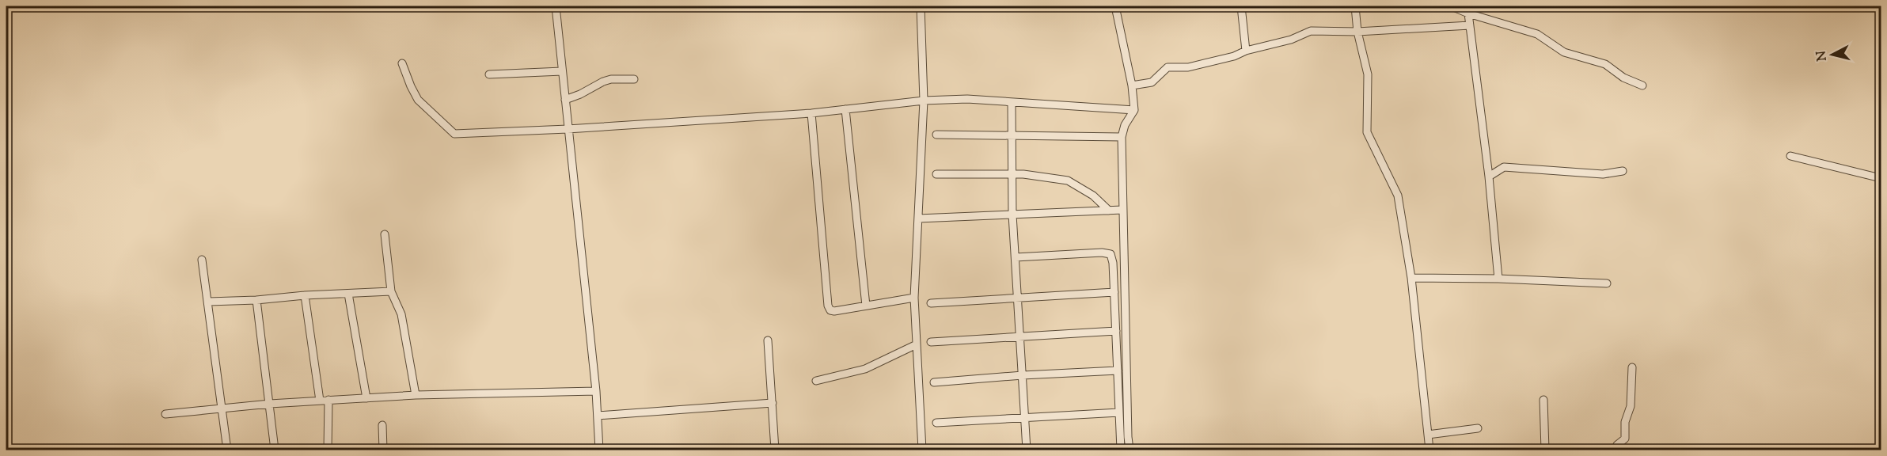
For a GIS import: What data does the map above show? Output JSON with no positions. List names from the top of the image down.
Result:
{
  "north": "left"
}
